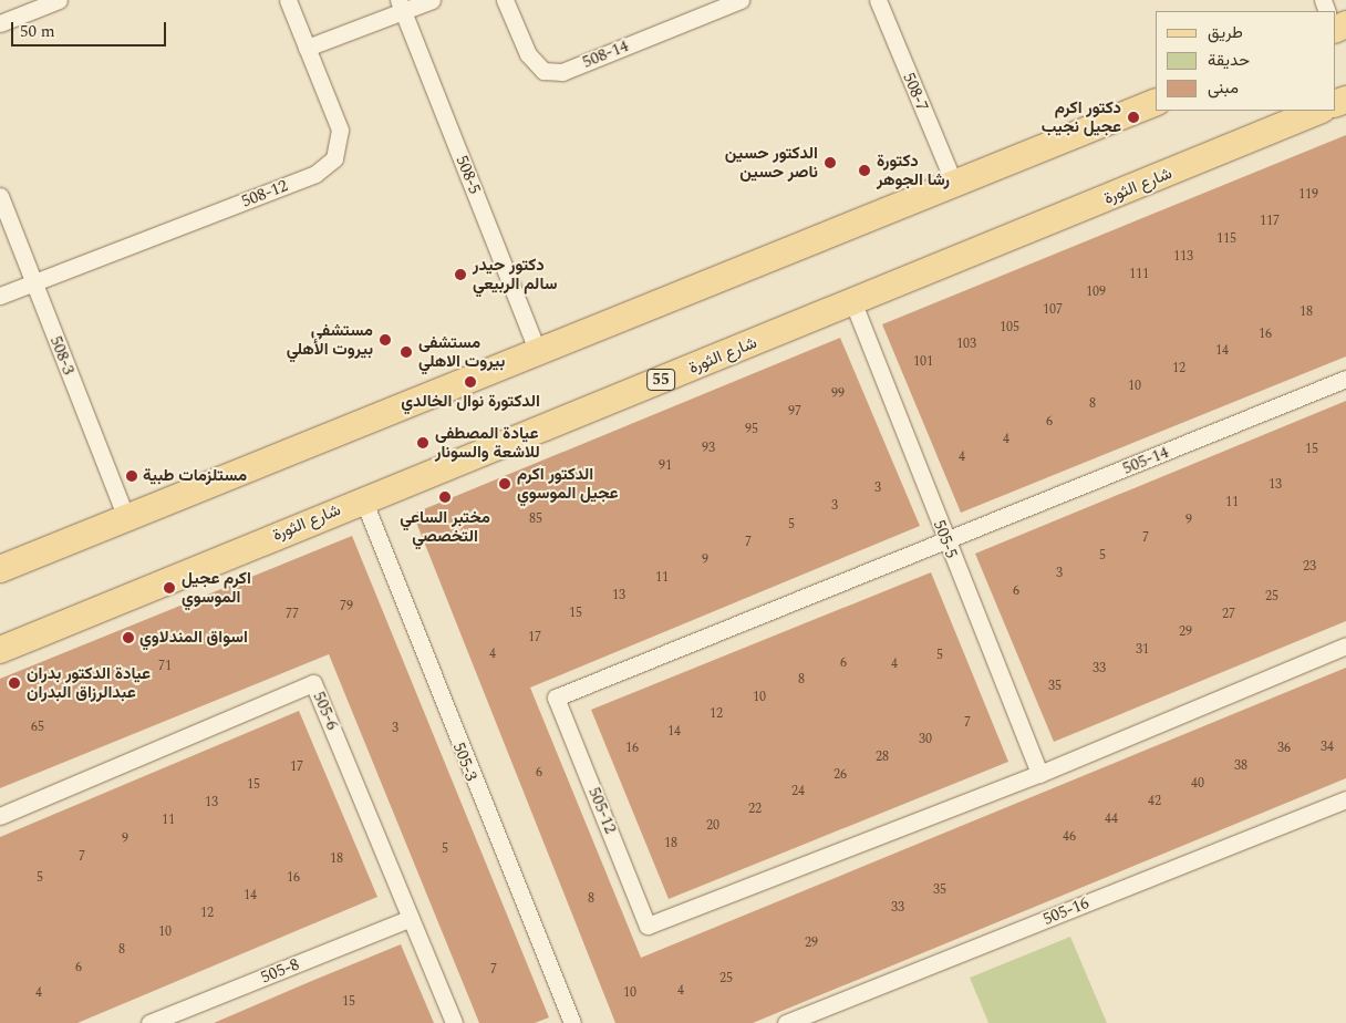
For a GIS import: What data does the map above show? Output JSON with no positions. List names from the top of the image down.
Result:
{
  "streets": {
    "main road": ["شارع الثورة", "55"],
    "street": [
      "508-14",
      "508-7",
      "508-5",
      "508-12",
      "508-3",
      "505-14",
      "505-5",
      "505-6",
      "505-3",
      "505-12",
      "505-16",
      "505-8"
    ]
  },
  "crossings": [
    ["شارع الثورة", "505-5"],
    ["شارع الثورة", "505-3"],
    ["508-12", "508-3"],
    ["505-14", "505-5"],
    ["505-14", "505-12"],
    ["505-5", "505-12"],
    ["505-6", "505-8"]
  ],
  "places": [
    "دكتور اكرم عجيل نجيب",
    "الدكتور حسين ناصر حسين",
    "دكتورة رشا الجوهر",
    "دكتور حيدر سالم الربيعي",
    "مستشفى بيروت الأهلي",
    "مستشفى بيروت الاهلي",
    "الدكتورة نوال الخالدي",
    "عيادة المصطفى للاشعة والسونار",
    "مستلزمات طبية",
    "الدكتور اكرم عجيل الموسوي",
    "مختبر الساعي التخصصي",
    "اكرم عجيل الموسوي",
    "اسواق المندلاوي",
    "عيادة الدكتور بدران عبدالرزاق البدران"
  ],
  "house_numbers": [
    "119",
    "117",
    "115",
    "113",
    "111",
    "109",
    "107",
    "18",
    "105",
    "16",
    "103",
    "14",
    "101",
    "12",
    "10",
    "99",
    "8",
    "97",
    "6",
    "95",
    "4",
    "93",
    "15",
    "4",
    "91",
    "13",
    "3",
    "11",
    "3",
    "85",
    "9",
    "5",
    "7",
    "7",
    "5",
    "9",
    "23",
    "3",
    "11",
    "6",
    "13",
    "25",
    "79",
    "15",
    "77",
    "27",
    "29",
    "17",
    "31",
    "4",
    "5",
    "6",
    "4",
    "71",
    "33",
    "8",
    "35",
    "10",
    "12",
    "7",
    "65",
    "3",
    "14",
    "30",
    "34",
    "16",
    "36",
    "28",
    "38",
    "17",
    "6",
    "26",
    "40",
    "15",
    "24",
    "42",
    "13",
    "22",
    "44",
    "11",
    "20",
    "46",
    "9",
    "18",
    "5",
    "7",
    "18",
    "5",
    "16",
    "35",
    "14",
    "8",
    "33",
    "12",
    "10",
    "29",
    "8",
    "6",
    "7",
    "25",
    "4",
    "4",
    "10",
    "15"
  ],
  "legend": ["طريق", "حديقة", "مبنى"],
  "scale_bar": "50 m"
}
